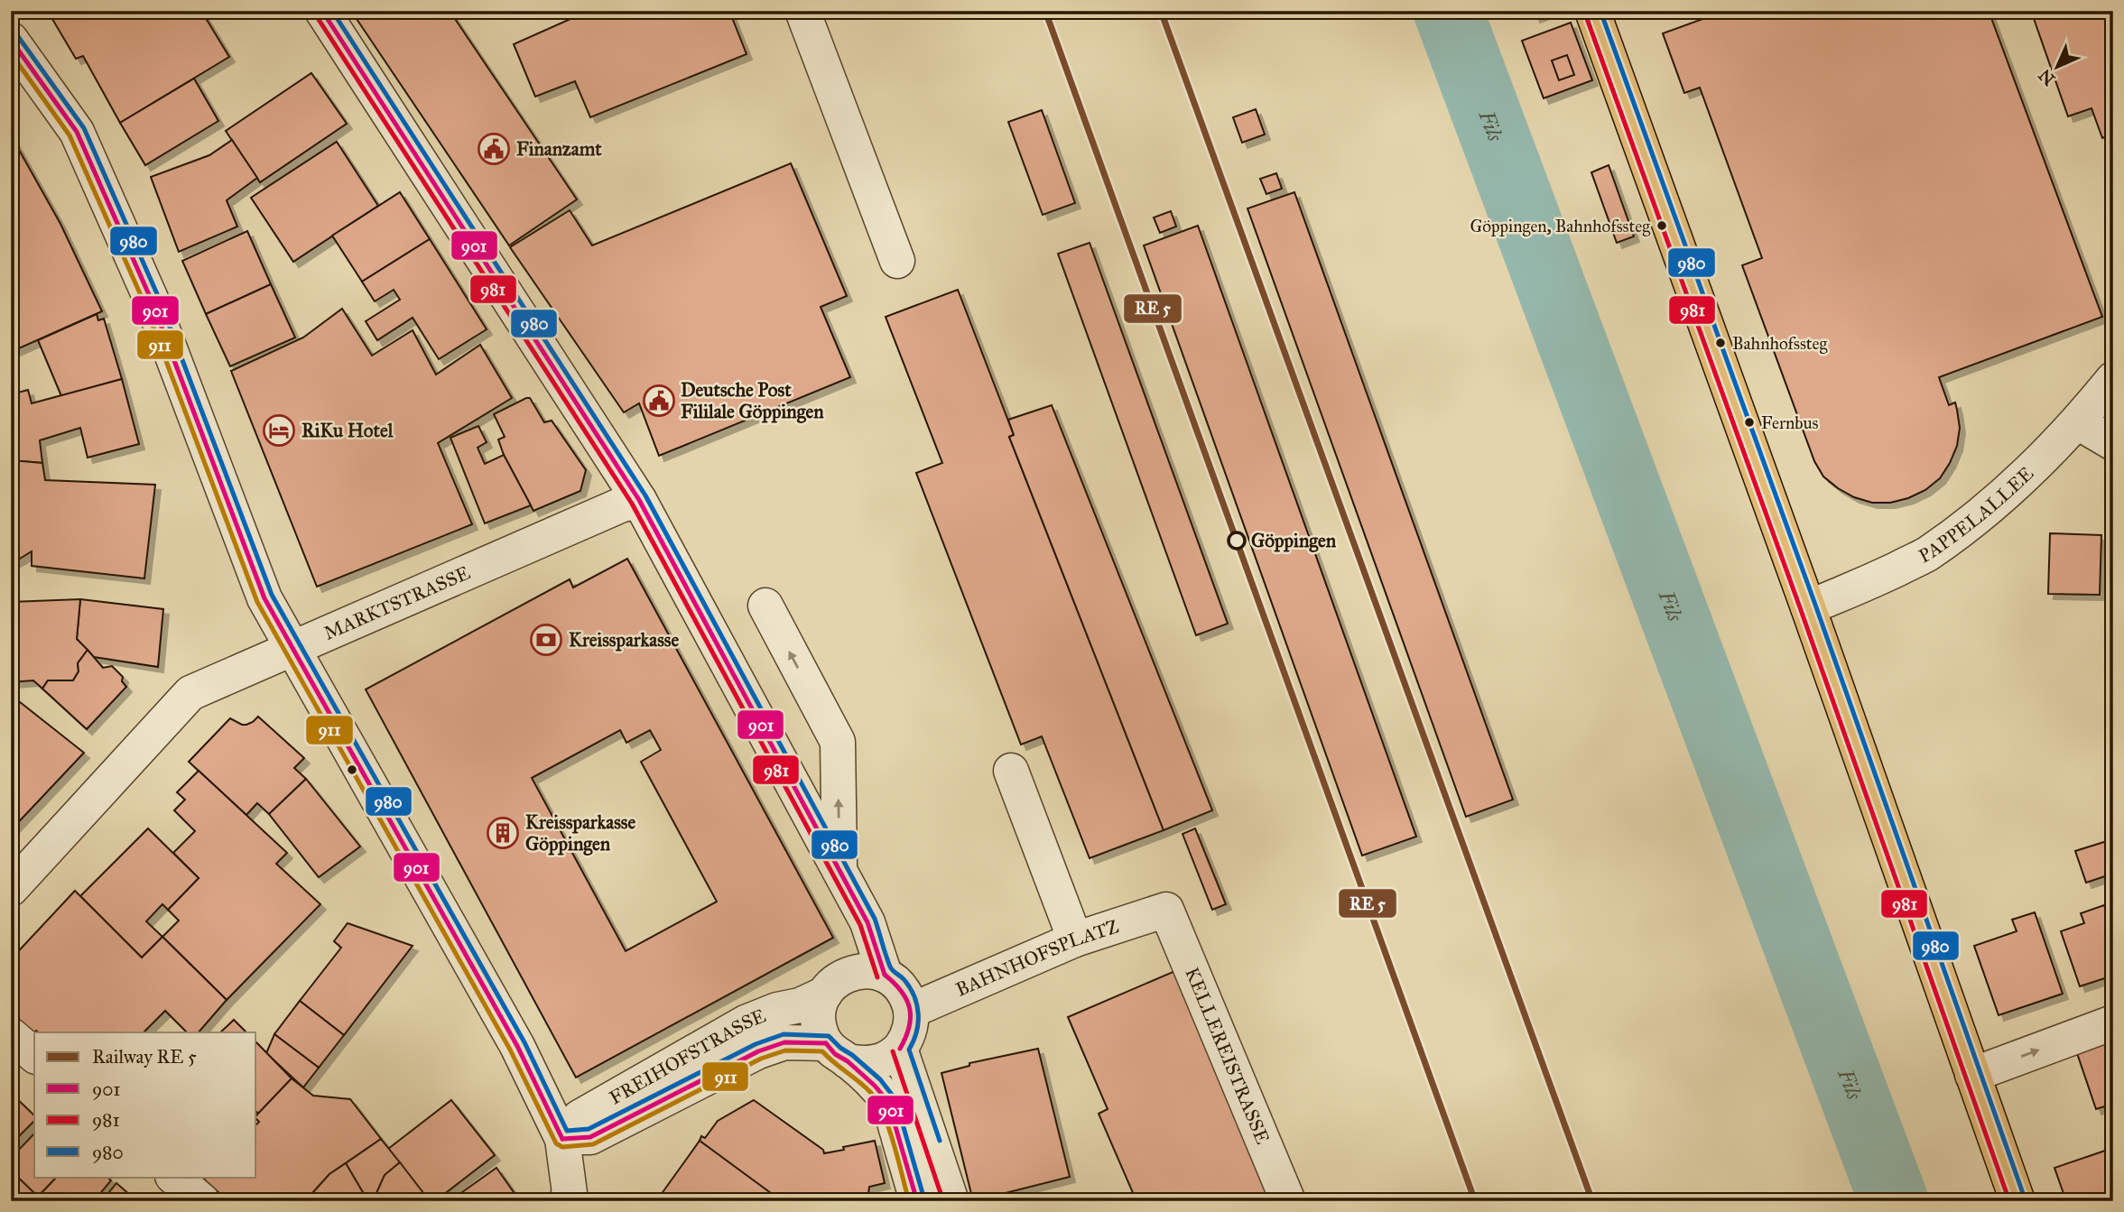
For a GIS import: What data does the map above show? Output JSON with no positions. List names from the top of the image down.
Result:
{
  "streets": {
    "street": [
      "PAPPELALLEE",
      "MARKTSTRASSE",
      "BAHNHOFSPLATZ",
      "KELLEREISTRASSE",
      "FREIHOFSTRASSE"
    ]
  },
  "crossings": [
    ["BAHNHOFSPLATZ", "KELLEREISTRASSE"],
    ["BAHNHOFSPLATZ", "FREIHOFSTRASSE"]
  ],
  "water": ["Fils"],
  "places": {
    "public building": ["Finanzamt", "Deutsche Post Fililale Göppingen"],
    "other": [
      "Göppingen, Bahnhofssteg",
      "Bahnhofssteg",
      "Fernbus",
      "Göppingen"
    ],
    "hotel": ["RiKu Hotel"],
    "bank": ["Kreissparkasse"],
    "building": ["Kreissparkasse Göppingen"]
  },
  "lines": [
    "transit line 901",
    "transit line 980",
    "transit line 981",
    "transit line 911"
  ],
  "legend": [
    "Railway RE 5",
    "901",
    "981",
    "980"
  ],
  "north": "bottom left"
}
